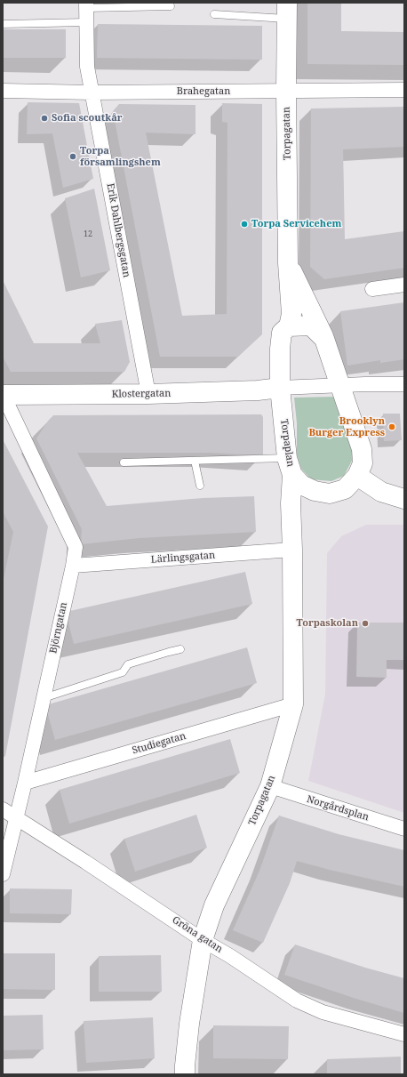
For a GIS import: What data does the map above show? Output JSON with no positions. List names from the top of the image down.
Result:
{
  "streets": {
    "street": [
      "Brahegatan",
      "Torpagatan",
      "Erik Dahlbergsgatan",
      "Klostergatan",
      "Torpaplan",
      "Lärlingsgatan",
      "Björngatan",
      "Studiegatan",
      "Norgårdsplan",
      "Gröna gatan"
    ]
  },
  "crossings": [
    ["Brahegatan", "Torpagatan"],
    ["Brahegatan", "Erik Dahlbergsgatan"],
    ["Torpagatan", "Torpaplan"],
    ["Torpagatan", "Lärlingsgatan"],
    ["Torpagatan", "Studiegatan"],
    ["Torpagatan", "Norgårdsplan"],
    ["Torpagatan", "Gröna gatan"],
    ["Erik Dahlbergsgatan", "Klostergatan"],
    ["Klostergatan", "Torpaplan"],
    ["Klostergatan", "Björngatan"],
    ["Lärlingsgatan", "Björngatan"],
    ["Björngatan", "Studiegatan"],
    ["Björngatan", "Gröna gatan"]
  ],
  "places": [
    "Sofia scoutkår",
    "Torpa församlingshem",
    "Torpa Servicehem",
    "Brooklyn Burger Express",
    "Torpaskolan"
  ],
  "house_numbers": ["12"]
}
